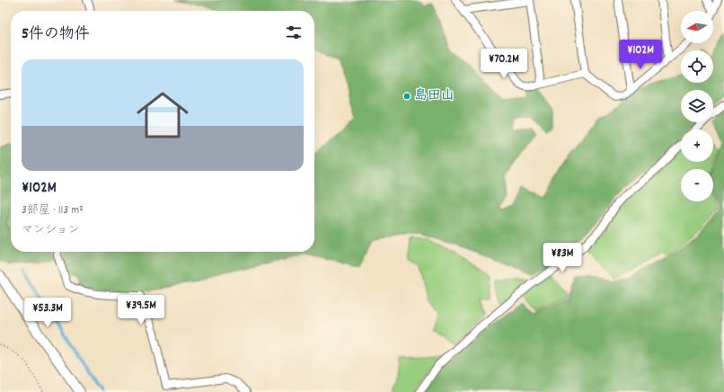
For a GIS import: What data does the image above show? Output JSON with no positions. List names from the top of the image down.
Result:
{
  "places": ["島田山"],
  "north": "left",
  "page": {
    "map_buttons": ["+", "−"],
    "heading": "5件の物件",
    "price": [
      "¥102M",
      "¥70.2M",
      "¥83M",
      "¥39.5M",
      "¥53.3M"
    ],
    "list": [
      {
        "name": "¥102M",
        "note": "3部屋 · 113 m² · マンション"
      }
    ]
  }
}
